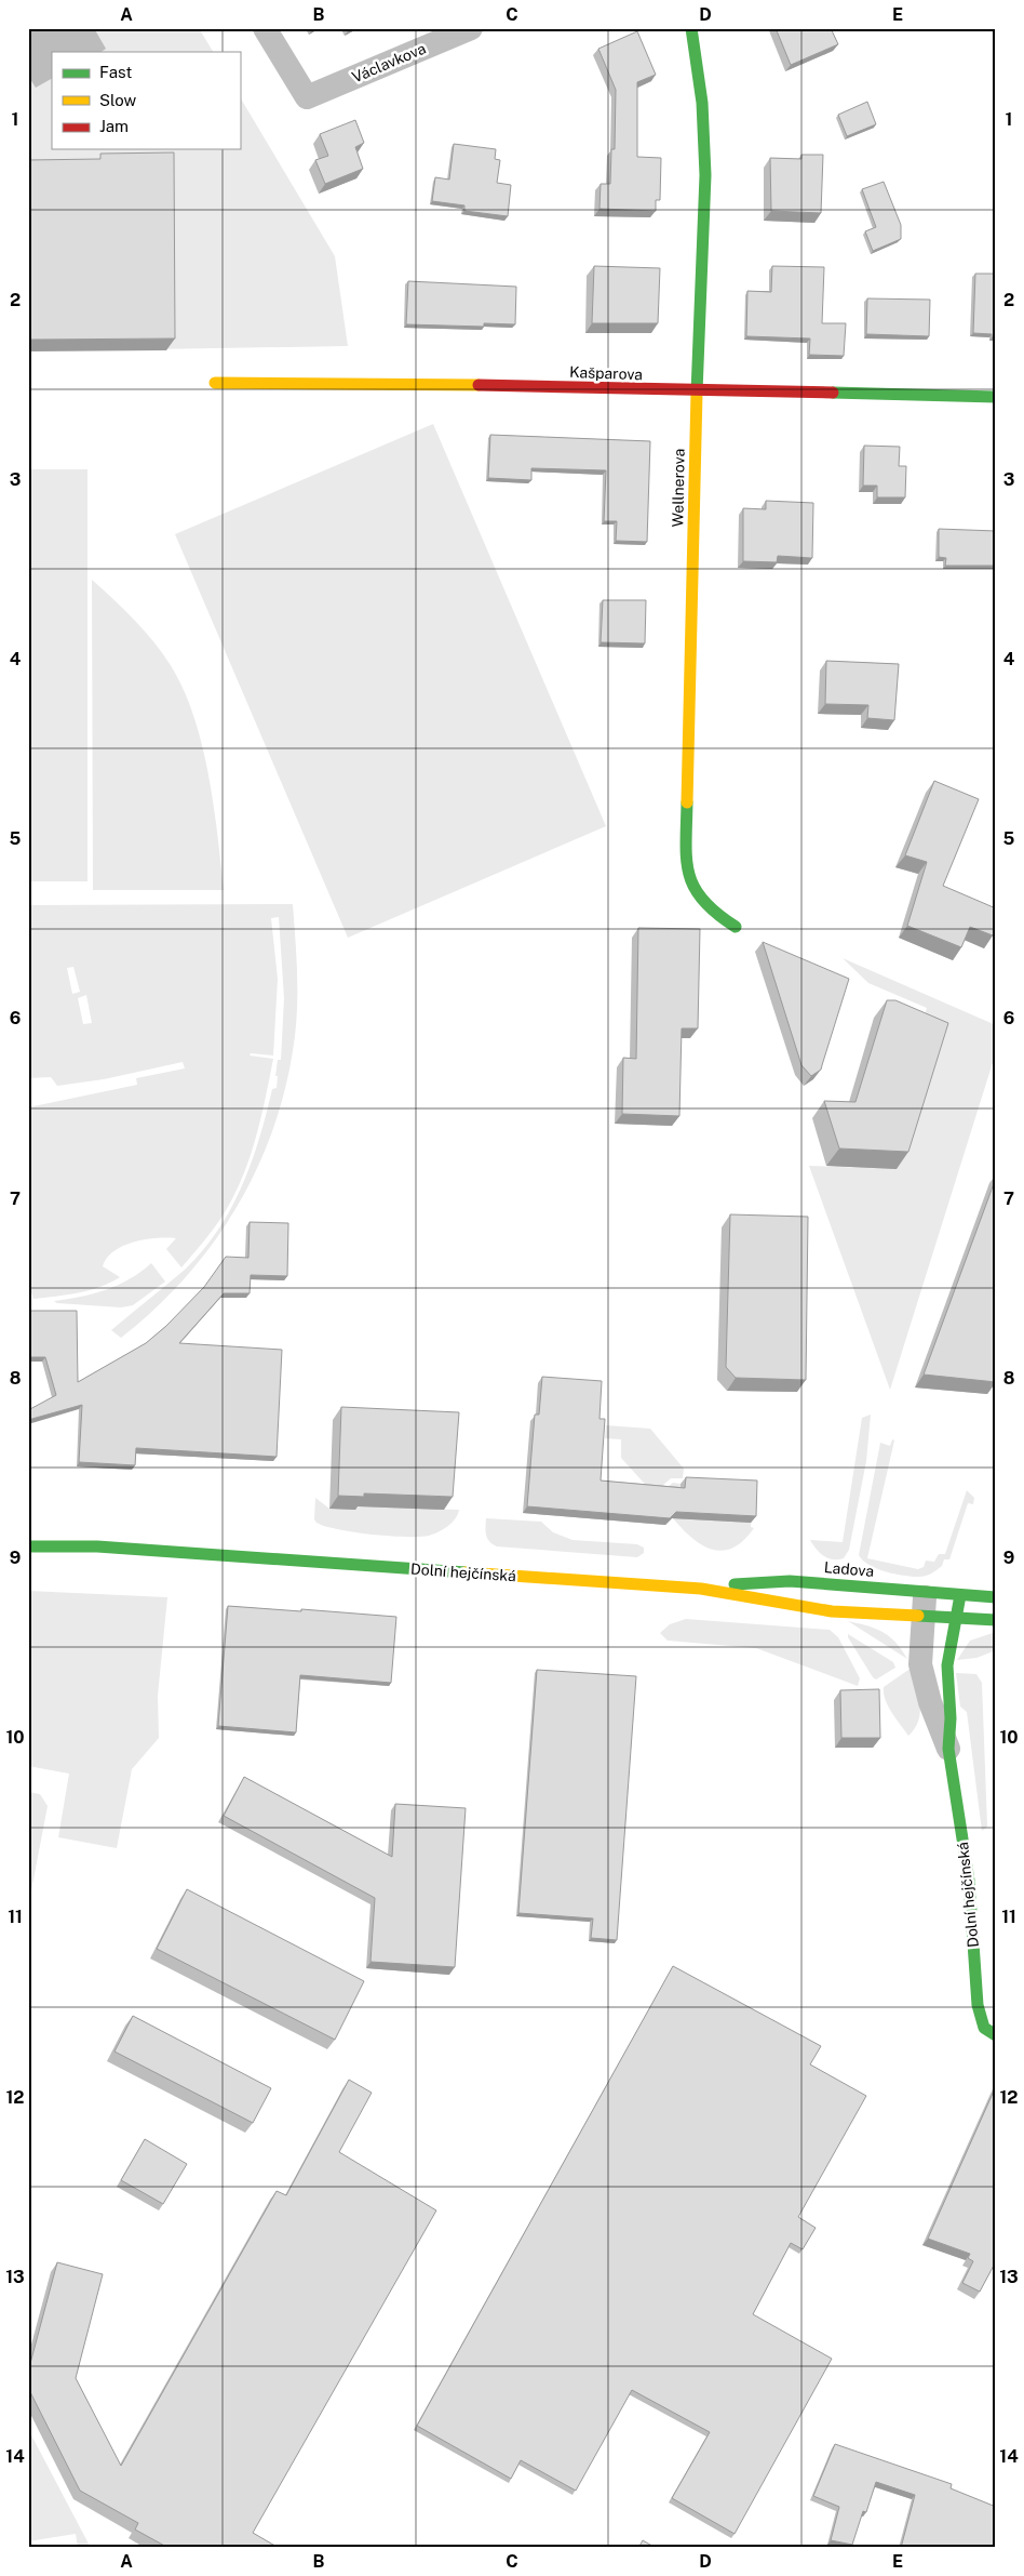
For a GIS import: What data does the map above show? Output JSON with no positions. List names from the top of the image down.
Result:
{
  "streets": {
    "street": [
      "Václavkova",
      "Kašparova",
      "Wellnerova",
      "Ladova",
      "Dolní hejčínská"
    ]
  },
  "crossings": [
    ["Kašparova", "Wellnerova"],
    ["Ladova", "Dolní hejčínská"]
  ],
  "legend": ["Fast", "Slow", "Jam"],
  "grid": {
    "columns": [
      "A",
      "B",
      "C",
      "D",
      "E"
    ],
    "rows": [
      "1",
      "2",
      "3",
      "4",
      "5",
      "6",
      "7",
      "8",
      "9",
      "10",
      "11",
      "12",
      "13",
      "14"
    ]
  }
}
